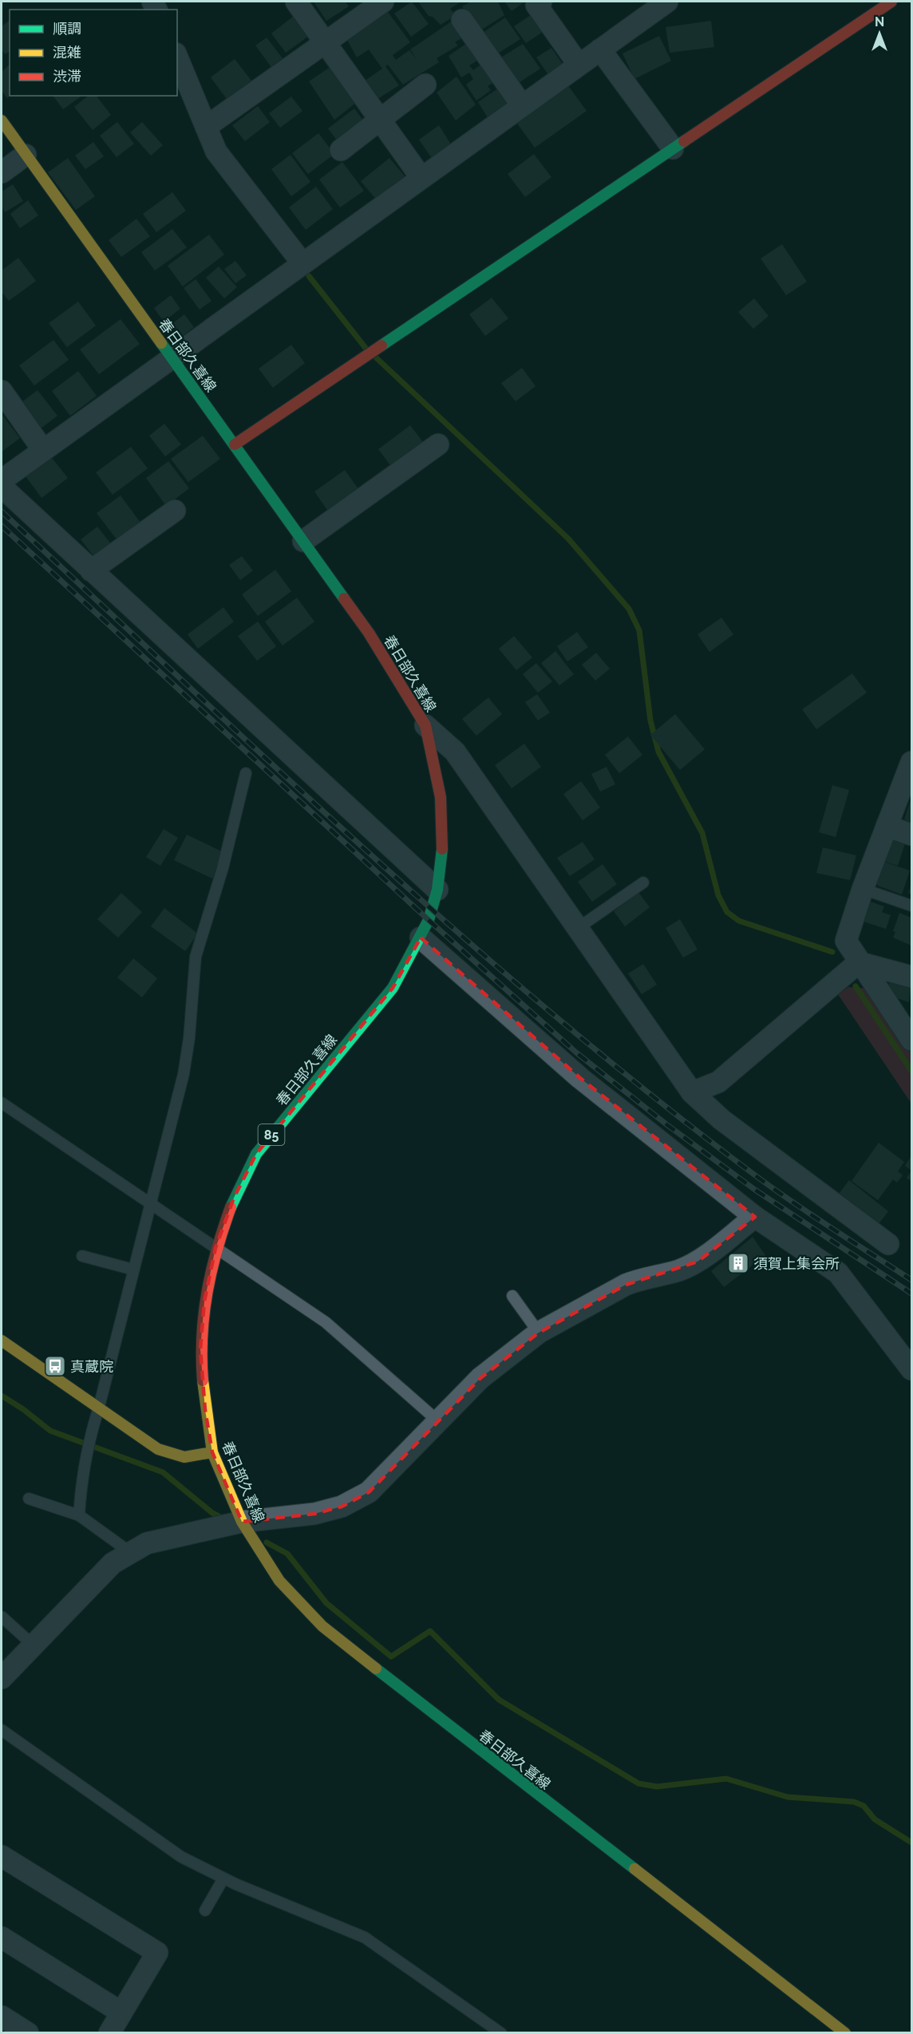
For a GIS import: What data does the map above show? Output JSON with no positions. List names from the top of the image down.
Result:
{
  "streets": {
    "main road": ["春日部久喜線", "85"]
  },
  "places": {
    "building": ["須賀上集会所"],
    "bus stop": ["真蔵院"]
  },
  "legend": ["順調", "混雑", "渋滞"],
  "north": "top"
}
